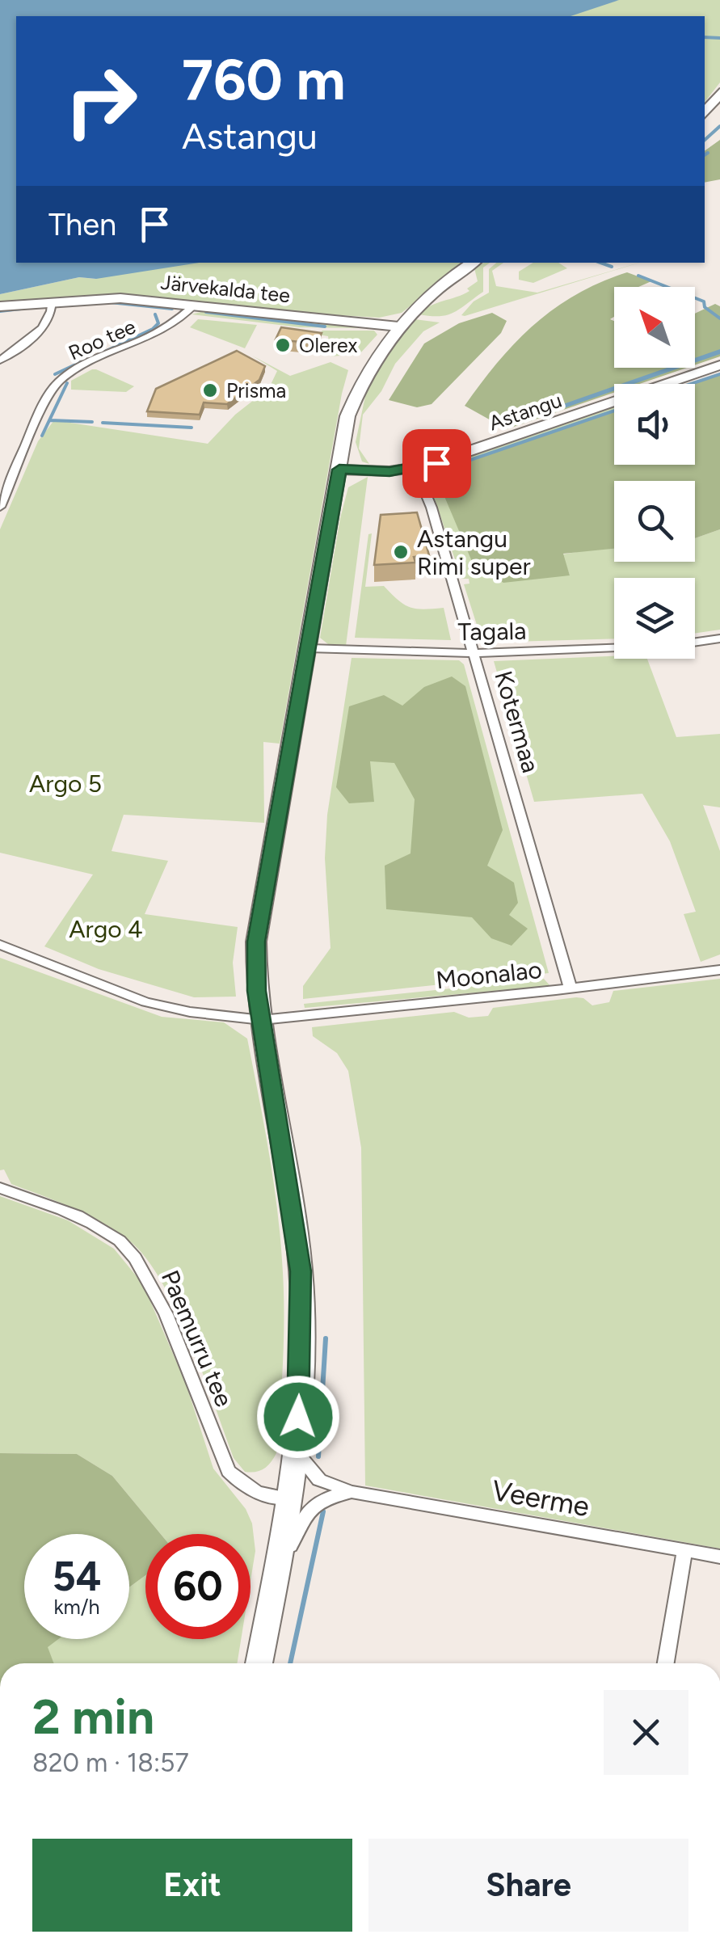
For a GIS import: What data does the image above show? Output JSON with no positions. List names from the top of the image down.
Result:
{
  "streets": {
    "street": [
      "Järvekalda tee",
      "Roo tee",
      "Astangu",
      "Tagala",
      "Kotermaa",
      "Moonalao",
      "Paemurru tee",
      "Veerme"
    ]
  },
  "crossings": [
    ["Järvekalda tee", "Roo tee"],
    ["Astangu", "Kotermaa"],
    ["Tagala", "Kotermaa"],
    ["Kotermaa", "Moonalao"]
  ],
  "parks": ["Argo 5", "Argo 4"],
  "places": ["Olerex", "Prisma", "Astangu Rimi super"],
  "north": "top left",
  "page": {
    "turn": ["760 m", "Astangu"],
    "then": "Then",
    "speed": "54 km/h",
    "limit": "60",
    "heading": ["2 min", "820 m · 18:57"],
    "buttons": ["Exit", "Share"]
  }
}
